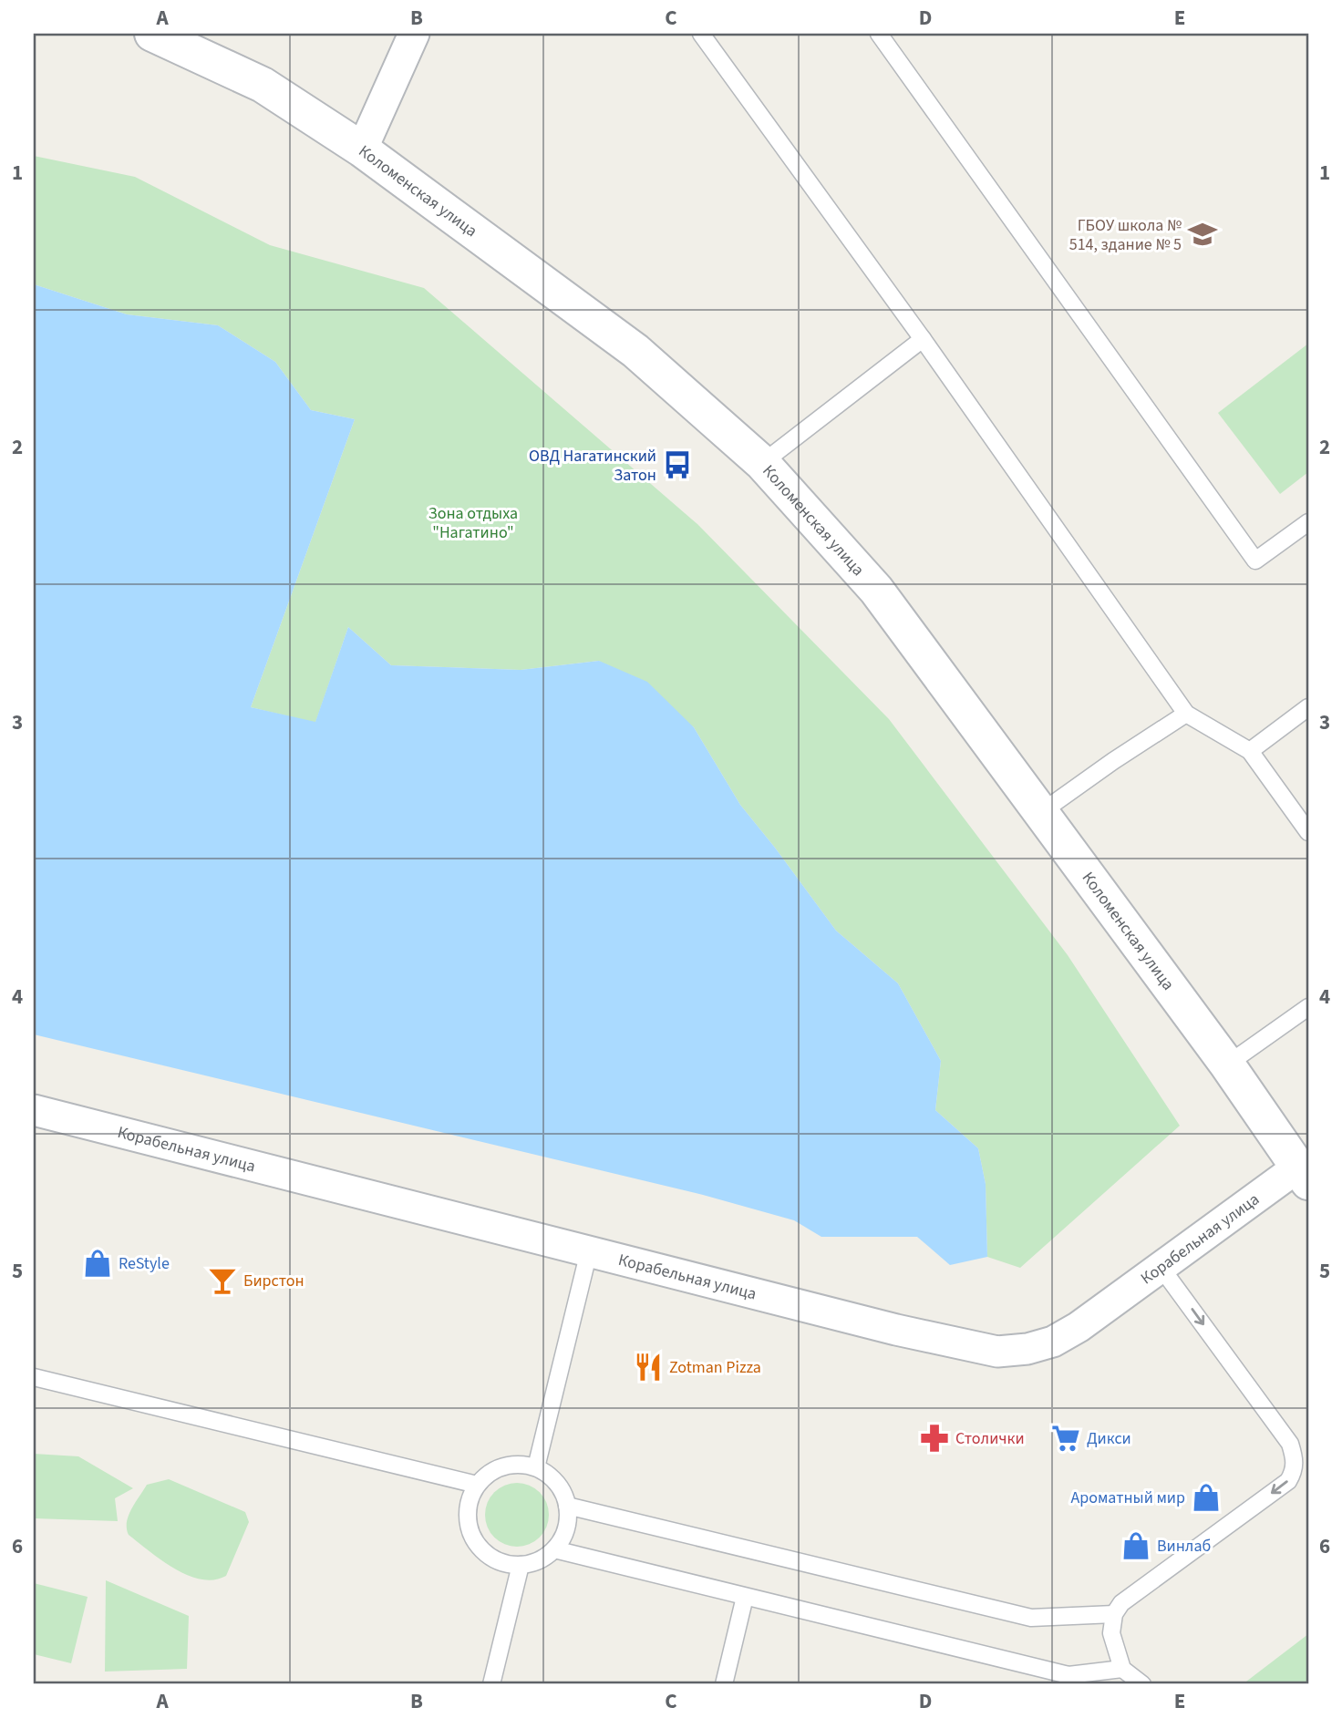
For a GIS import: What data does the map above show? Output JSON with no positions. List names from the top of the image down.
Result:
{
  "streets": {
    "street": ["Коломенская улица", "Корабельная улица"]
  },
  "crossings": [
    ["Коломенская улица", "Корабельная улица"]
  ],
  "parks": ["Зона отдыха \"Нагатино\""],
  "places": {
    "school or university": ["ГБОУ школа № 514, здание № 5"],
    "bus stop": ["ОВД Нагатинский Затон"],
    "shop": ["ReStyle", "Ароматный мир", "Винлаб"],
    "bar": ["Бирстон"],
    "restaurant": ["Zotman Pizza"],
    "pharmacy": ["Столички"],
    "supermarket": ["Дикси"]
  },
  "grid": {
    "columns": [
      "A",
      "B",
      "C",
      "D",
      "E"
    ],
    "rows": [
      "1",
      "2",
      "3",
      "4",
      "5",
      "6"
    ]
  }
}
